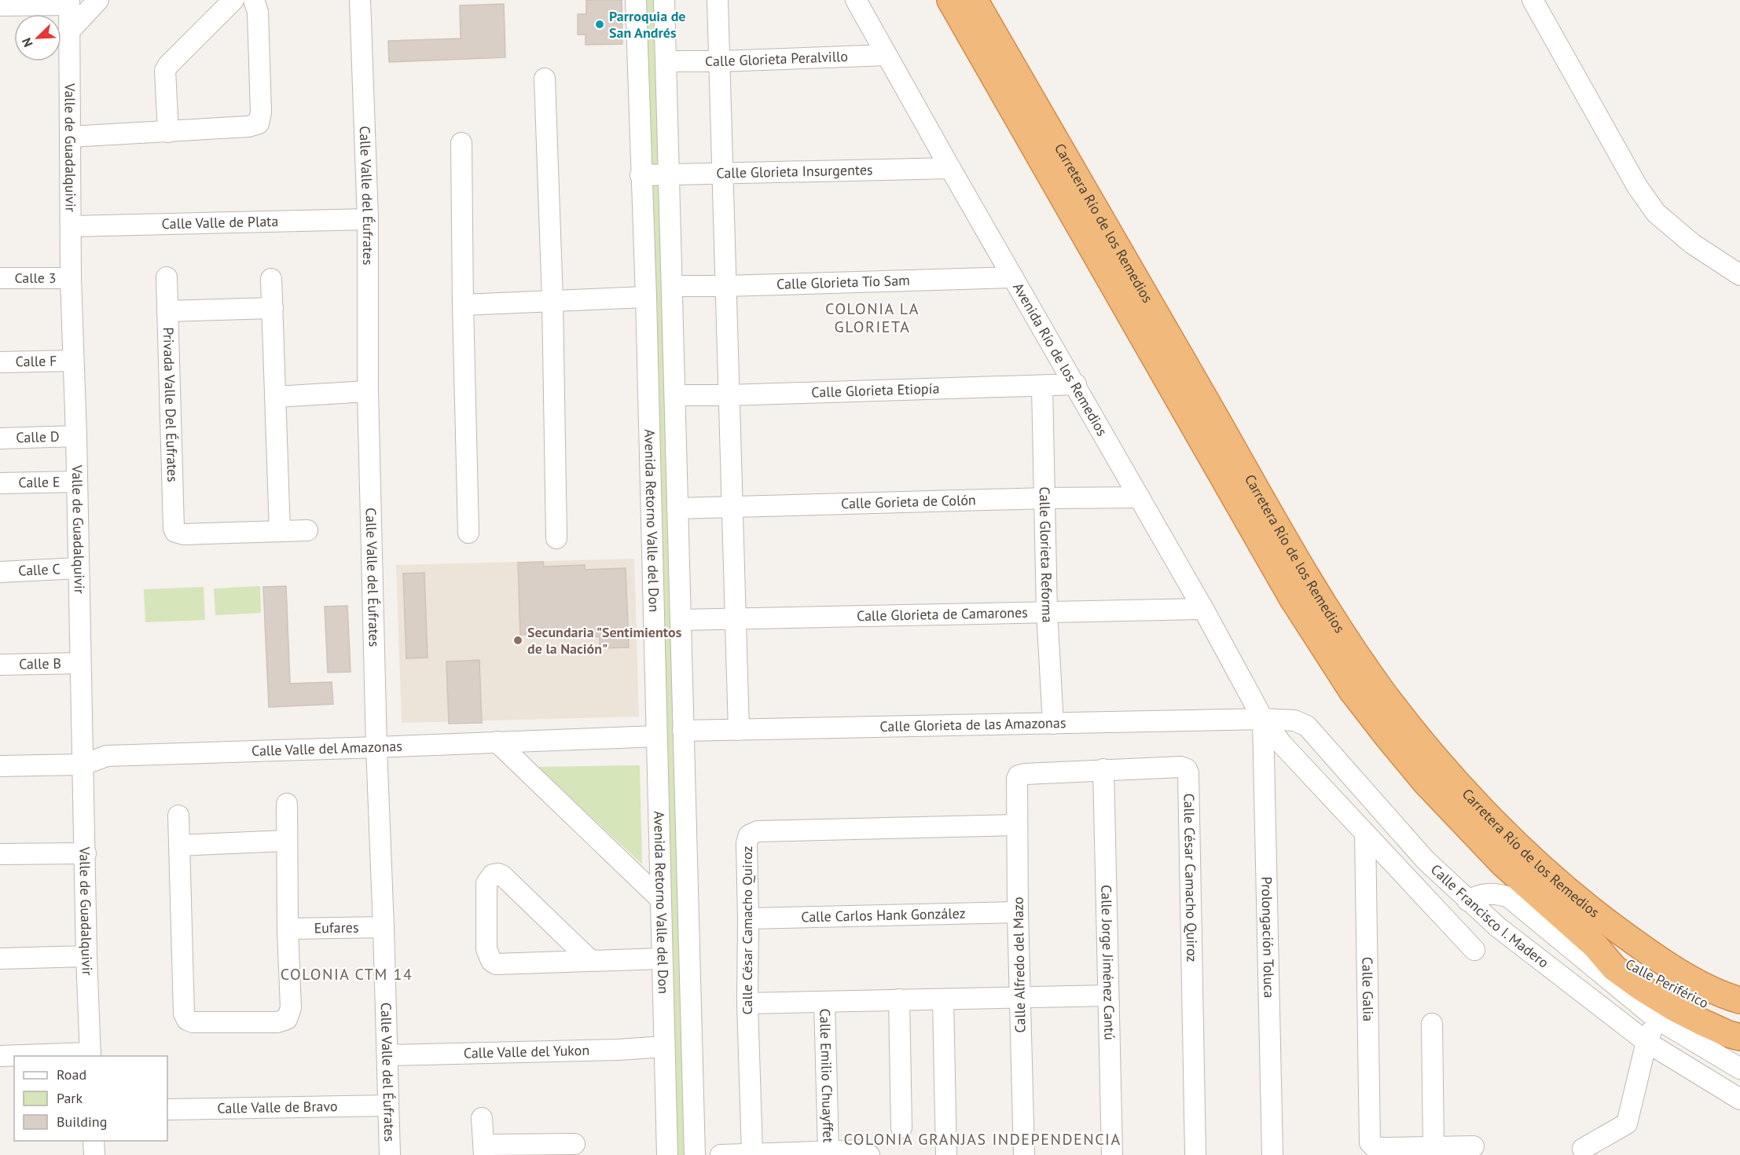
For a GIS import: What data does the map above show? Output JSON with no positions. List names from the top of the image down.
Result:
{
  "streets": {
    "highway": ["Carretera Río de los Remedios"],
    "street": [
      "Calle Glorieta Peralvillo",
      "Valle de Guadalquivir",
      "Calle Glorieta Insurgentes",
      "Calle Valle del Éufrates",
      "Calle Valle de Plata",
      "Calle 3",
      "Calle Glorieta Tío Sam",
      "Avenida Río de los Remedios",
      "Calle F",
      "Calle Glorieta Etiopía",
      "Privada Valle Del Éufrates",
      "Calle D",
      "Calle E",
      "Calle Gorieta de Colón",
      "Avenida Retorno Valle del Don",
      "Calle Glorieta Reforma",
      "Calle C",
      "Calle Glorieta de Camarones",
      "Calle B",
      "Calle Glorieta de las Amazonas",
      "Calle Valle del Amazonas",
      "Calle César Camacho Quiroz",
      "Calle Carlos Hank González",
      "Calle Francisco I. Madero",
      "Eufares",
      "Prolongación Toluca",
      "Calle Jorge Jiménez Cantú",
      "Calle Alfredo del Mazo",
      "Calle Galia",
      "Calle Valle del Yukon",
      "Calle Emilio Chuayffet",
      "Calle Valle de Bravo"
    ]
  },
  "crossings": [
    ["Calle Glorieta Peralvillo", "Avenida Río de los Remedios"],
    ["Calle Glorieta Peralvillo", "Avenida Retorno Valle del Don"],
    ["Valle de Guadalquivir", "Calle Valle de Plata"],
    ["Valle de Guadalquivir", "Calle 3"],
    ["Valle de Guadalquivir", "Calle F"],
    ["Valle de Guadalquivir", "Calle D"],
    ["Valle de Guadalquivir", "Calle E"],
    ["Valle de Guadalquivir", "Calle C"],
    ["Valle de Guadalquivir", "Calle B"],
    ["Valle de Guadalquivir", "Calle Valle del Amazonas"],
    ["Calle Glorieta Insurgentes", "Avenida Río de los Remedios"],
    ["Calle Glorieta Insurgentes", "Avenida Retorno Valle del Don"],
    ["Calle Valle del Éufrates", "Calle Valle de Plata"],
    ["Calle Valle del Éufrates", "Calle Valle del Amazonas"],
    ["Calle Valle del Éufrates", "Eufares"],
    ["Calle Valle del Éufrates", "Calle Valle del Yukon"],
    ["Calle Valle del Éufrates", "Calle Valle de Bravo"],
    ["Calle Glorieta Tío Sam", "Avenida Río de los Remedios"],
    ["Calle Glorieta Tío Sam", "Avenida Retorno Valle del Don"],
    ["Avenida Río de los Remedios", "Calle Glorieta Etiopía"],
    ["Avenida Río de los Remedios", "Calle Gorieta de Colón"],
    ["Avenida Río de los Remedios", "Calle Glorieta de Camarones"],
    ["Avenida Río de los Remedios", "Calle Glorieta de las Amazonas"],
    ["Avenida Río de los Remedios", "Calle Francisco I. Madero"],
    ["Avenida Río de los Remedios", "Prolongación Toluca"],
    ["Avenida Río de los Remedios", "Calle Galia"],
    ["Calle Glorieta Etiopía", "Avenida Retorno Valle del Don"],
    ["Calle Glorieta Etiopía", "Calle Glorieta Reforma"],
    ["Calle Gorieta de Colón", "Avenida Retorno Valle del Don"],
    ["Calle Gorieta de Colón", "Calle Glorieta Reforma"],
    ["Avenida Retorno Valle del Don", "Calle Glorieta de Camarones"],
    ["Avenida Retorno Valle del Don", "Calle Glorieta de las Amazonas"],
    ["Avenida Retorno Valle del Don", "Calle Valle del Amazonas"],
    ["Avenida Retorno Valle del Don", "Calle Valle del Yukon"],
    ["Calle Glorieta Reforma", "Calle Glorieta de Camarones"],
    ["Calle Glorieta Reforma", "Calle Glorieta de las Amazonas"],
    ["Calle Glorieta de las Amazonas", "Calle Francisco I. Madero"],
    ["Calle Glorieta de las Amazonas", "Prolongación Toluca"],
    ["Calle César Camacho Quiroz", "Calle Carlos Hank González"],
    ["Calle César Camacho Quiroz", "Calle Jorge Jiménez Cantú"],
    ["Calle César Camacho Quiroz", "Calle Alfredo del Mazo"],
    ["Calle Carlos Hank González", "Calle Alfredo del Mazo"],
    ["Calle Francisco I. Madero", "Prolongación Toluca"]
  ],
  "districts": ["COLONIA LA GLORIETA", "COLONIA CTM 14", "COLONIA GRANJAS INDEPENDENCIA"],
  "places": ["Parroquia de San Andrés", "Secundaria \"Sentimientos de la Nación\""],
  "legend": ["Road", "Park", "Building"],
  "north": "bottom left"
}
